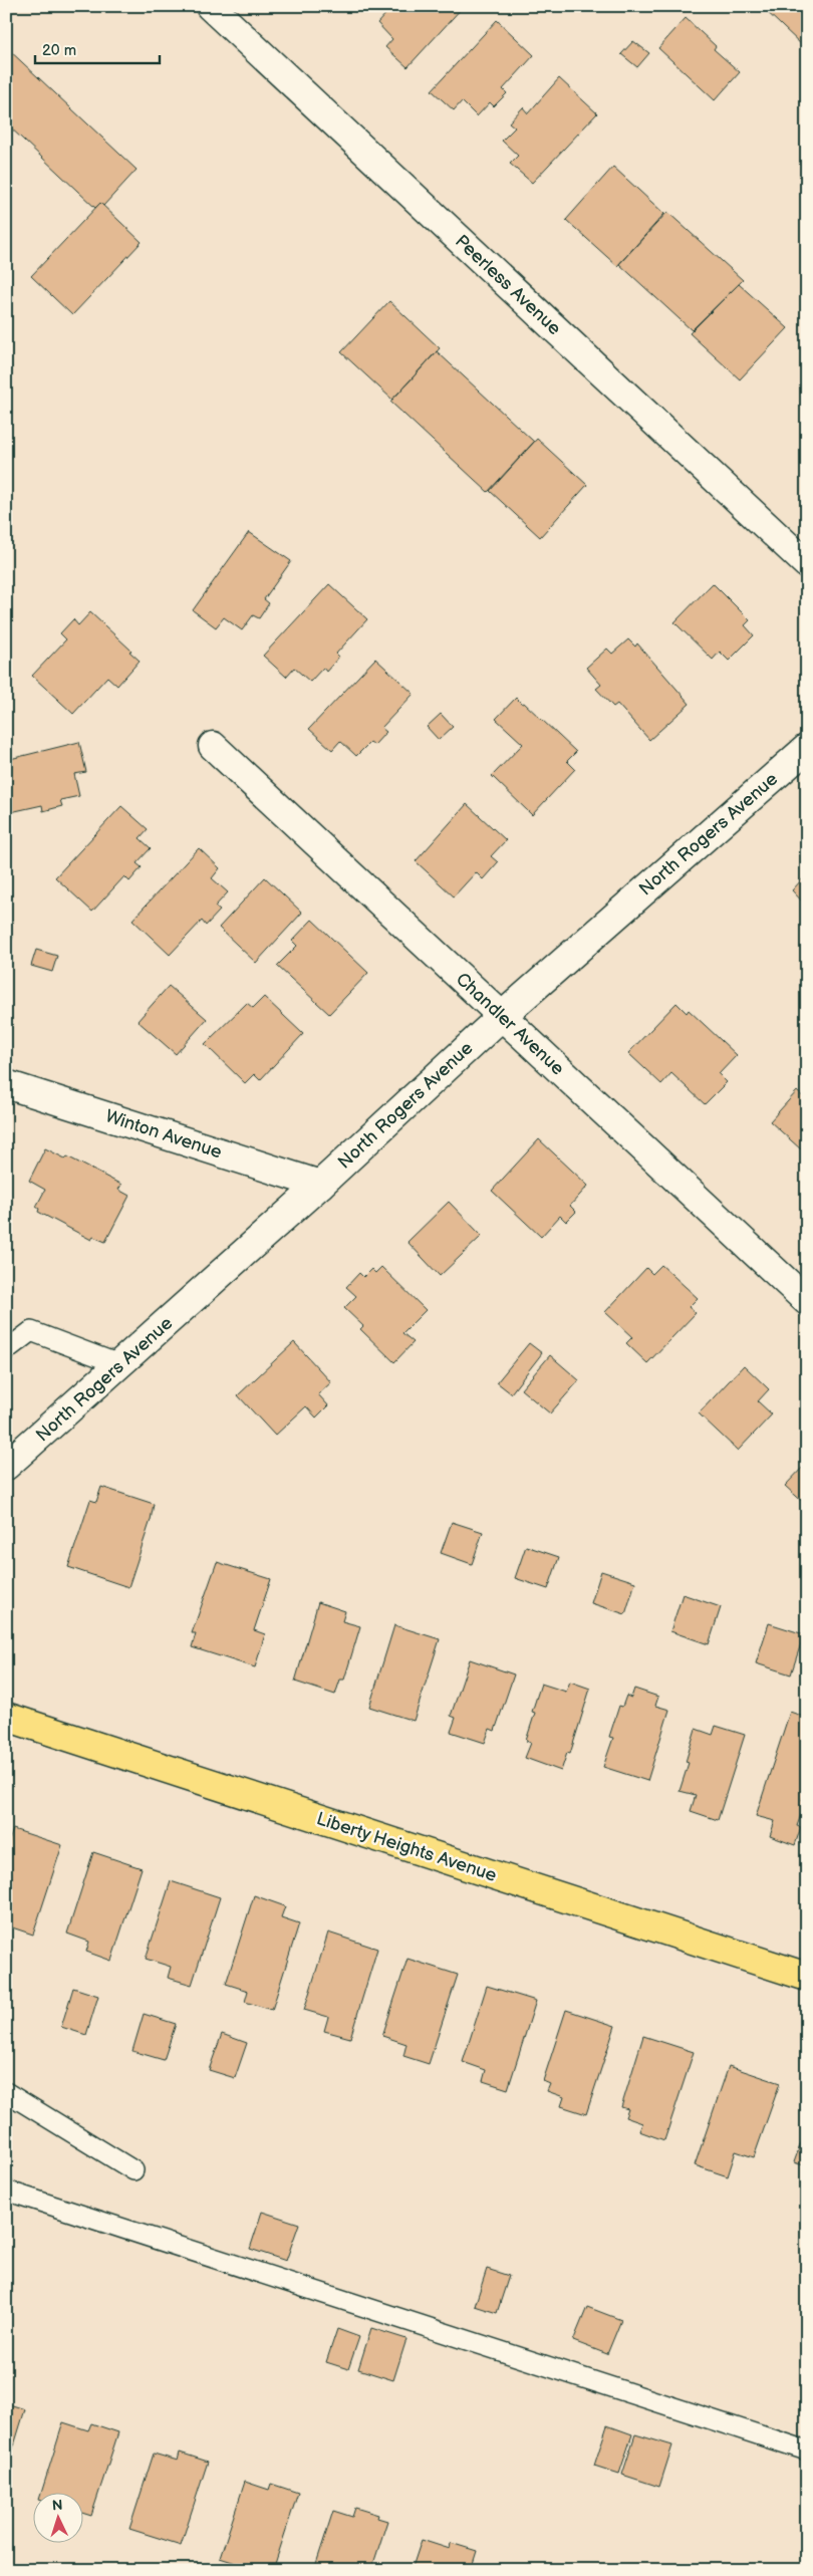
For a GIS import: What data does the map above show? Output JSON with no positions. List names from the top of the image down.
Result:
{
  "streets": {
    "main road": ["Liberty Heights Avenue"],
    "street": [
      "Peerless Avenue",
      "North Rogers Avenue",
      "Chandler Avenue",
      "Winton Avenue"
    ]
  },
  "crossings": [
    ["North Rogers Avenue", "Chandler Avenue"],
    ["North Rogers Avenue", "Winton Avenue"]
  ],
  "scale_bar": "20 m",
  "north": "top"
}
